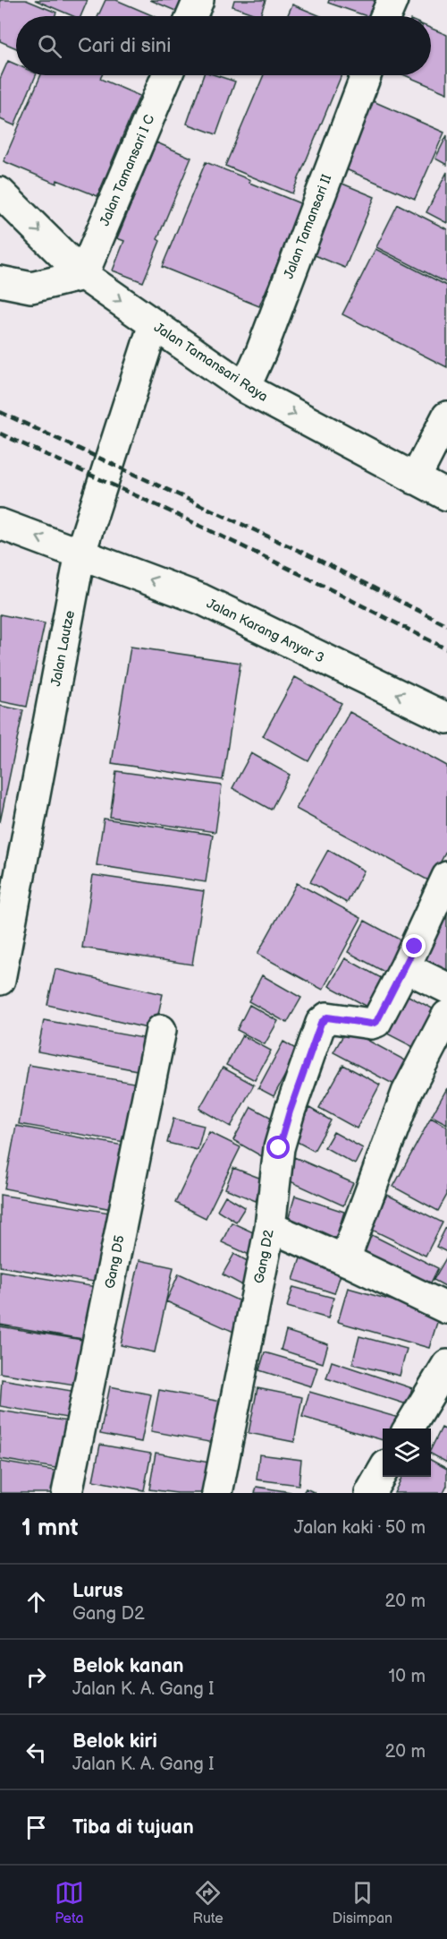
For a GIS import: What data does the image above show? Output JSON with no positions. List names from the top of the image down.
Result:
{
  "streets": {
    "street": [
      "Jalan Tamansari I C",
      "Jalan Tamansari II",
      "Jalan Tamansari Raya",
      "Jalan Karang Anyar 3",
      "Jalan Lautze",
      "Gang D2",
      "Gang D5"
    ]
  },
  "crossings": [
    ["Jalan Tamansari I C", "Jalan Tamansari Raya"],
    ["Jalan Tamansari II", "Jalan Tamansari Raya"],
    ["Jalan Tamansari Raya", "Jalan Lautze"],
    ["Jalan Karang Anyar 3", "Jalan Lautze"]
  ],
  "one_way": ["Jalan Tamansari Raya", "Jalan Karang Anyar 3"],
  "page": {
    "search": "Cari di sini",
    "heading": ["1 mnt", "Jalan kaki · 50 m"],
    "list": [
      ["Lurus", "Gang D2", "20 m"],
      ["Belok kanan", "Jalan K. A. Gang I", "10 m"],
      ["Belok kiri", "Jalan K. A. Gang I", "20 m"],
      "Tiba di tujuan"
    ],
    "nav": ["Peta", "Rute", "Disimpan"]
  }
}
